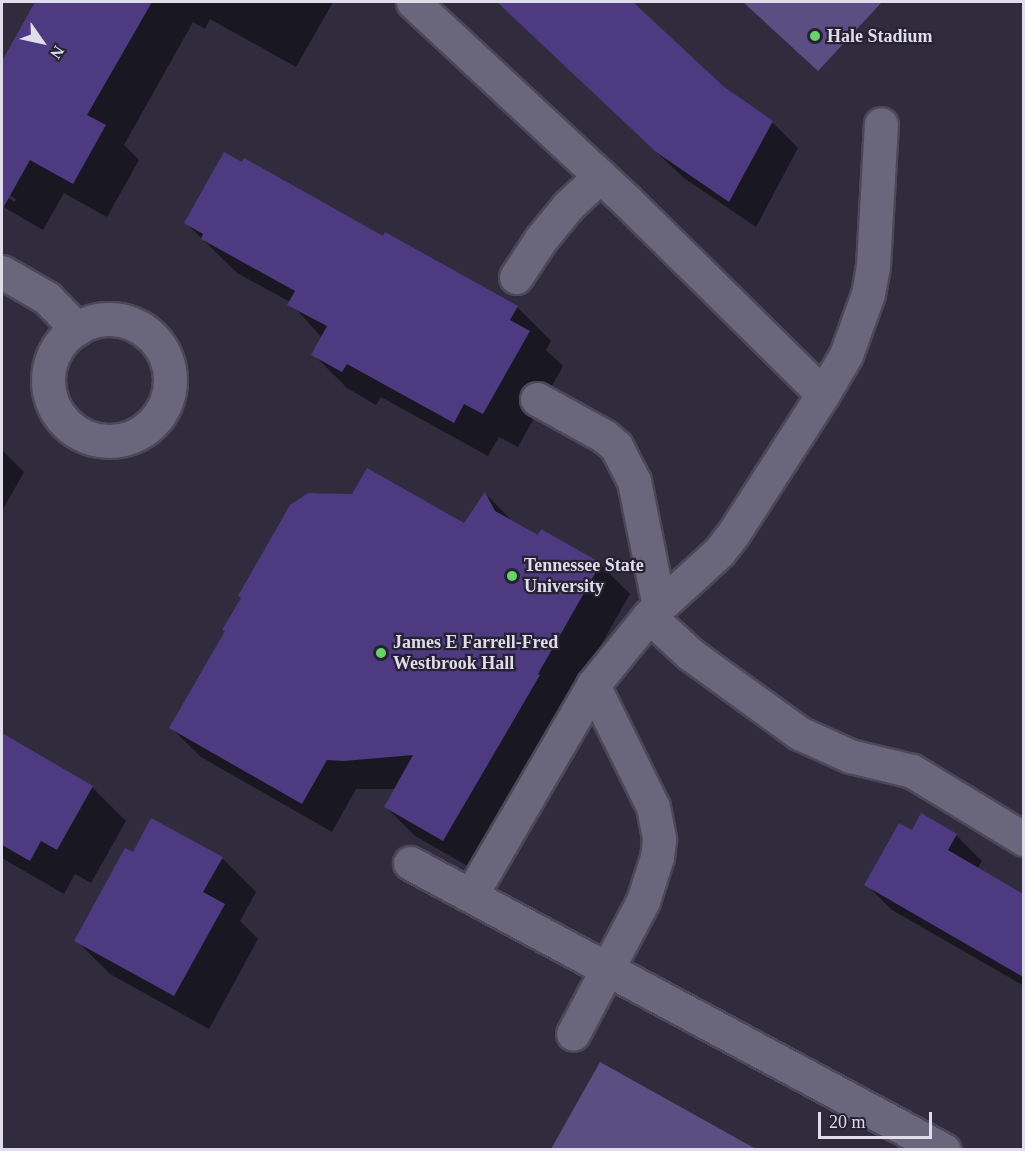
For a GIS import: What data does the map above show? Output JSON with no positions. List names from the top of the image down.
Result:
{
  "places": ["Hale Stadium", "Tennessee State University", "James E Farrell-Fred Westbrook Hall"],
  "scale_bar": "20 m",
  "north": "bottom right"
}
